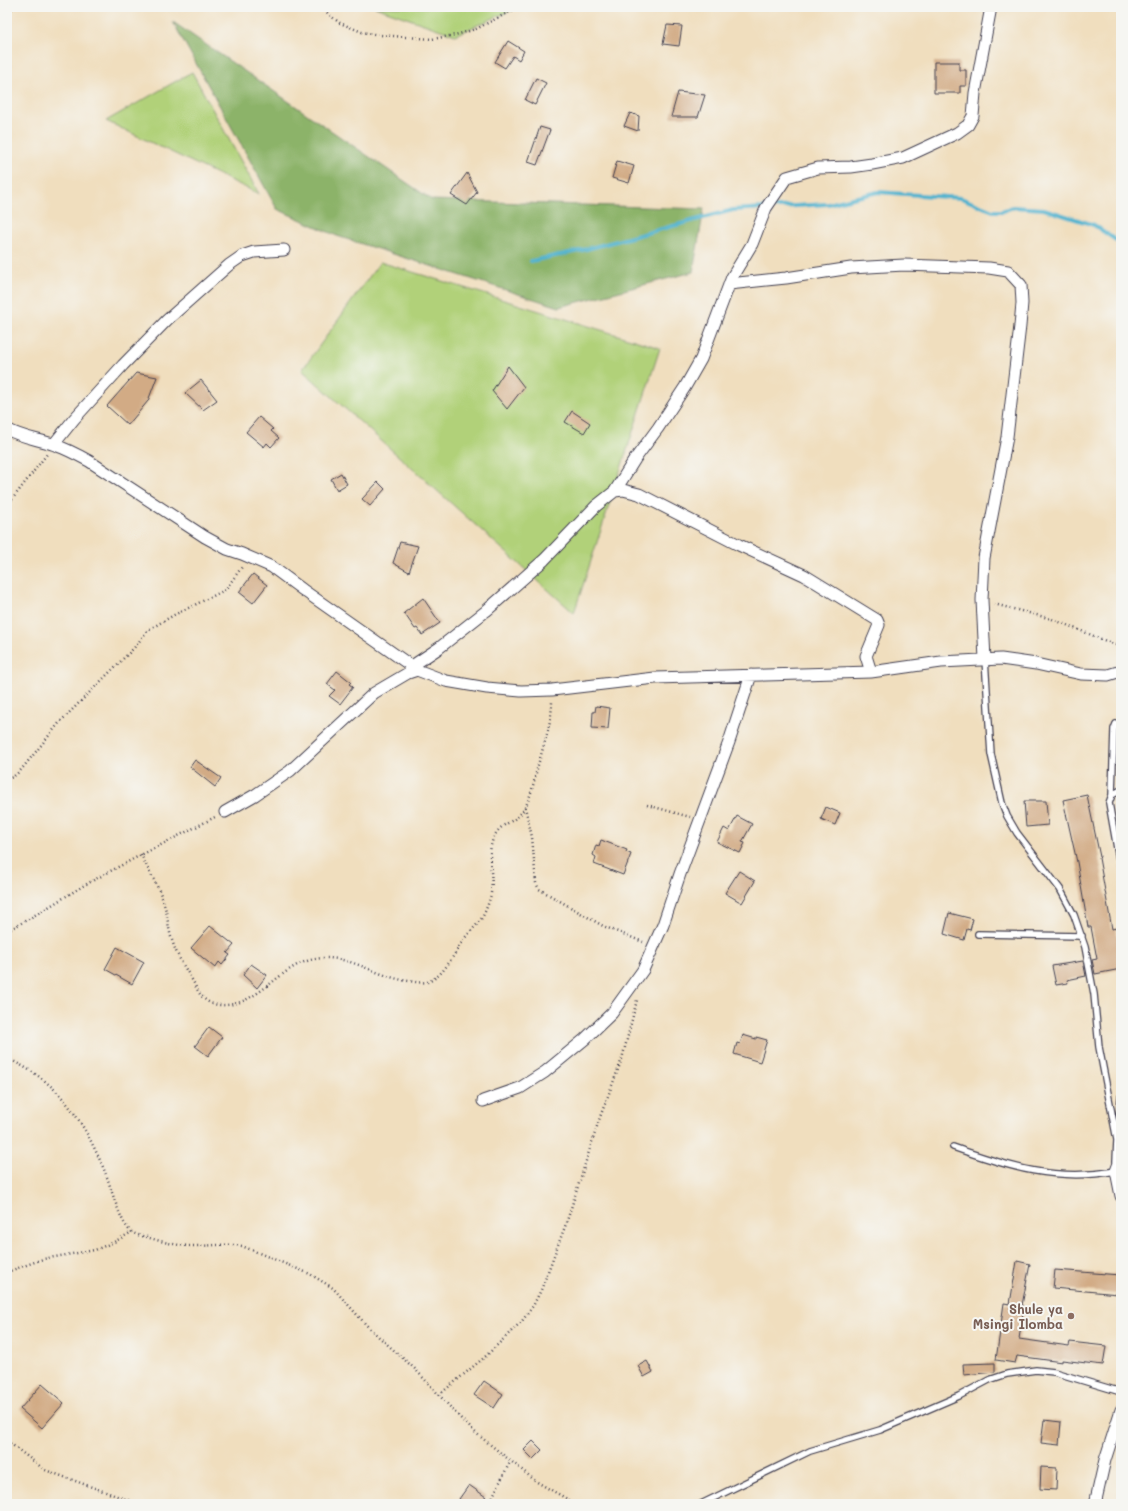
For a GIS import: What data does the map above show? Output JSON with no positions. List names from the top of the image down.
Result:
{
  "places": ["Shule ya Msingi Ilomba"]
}
